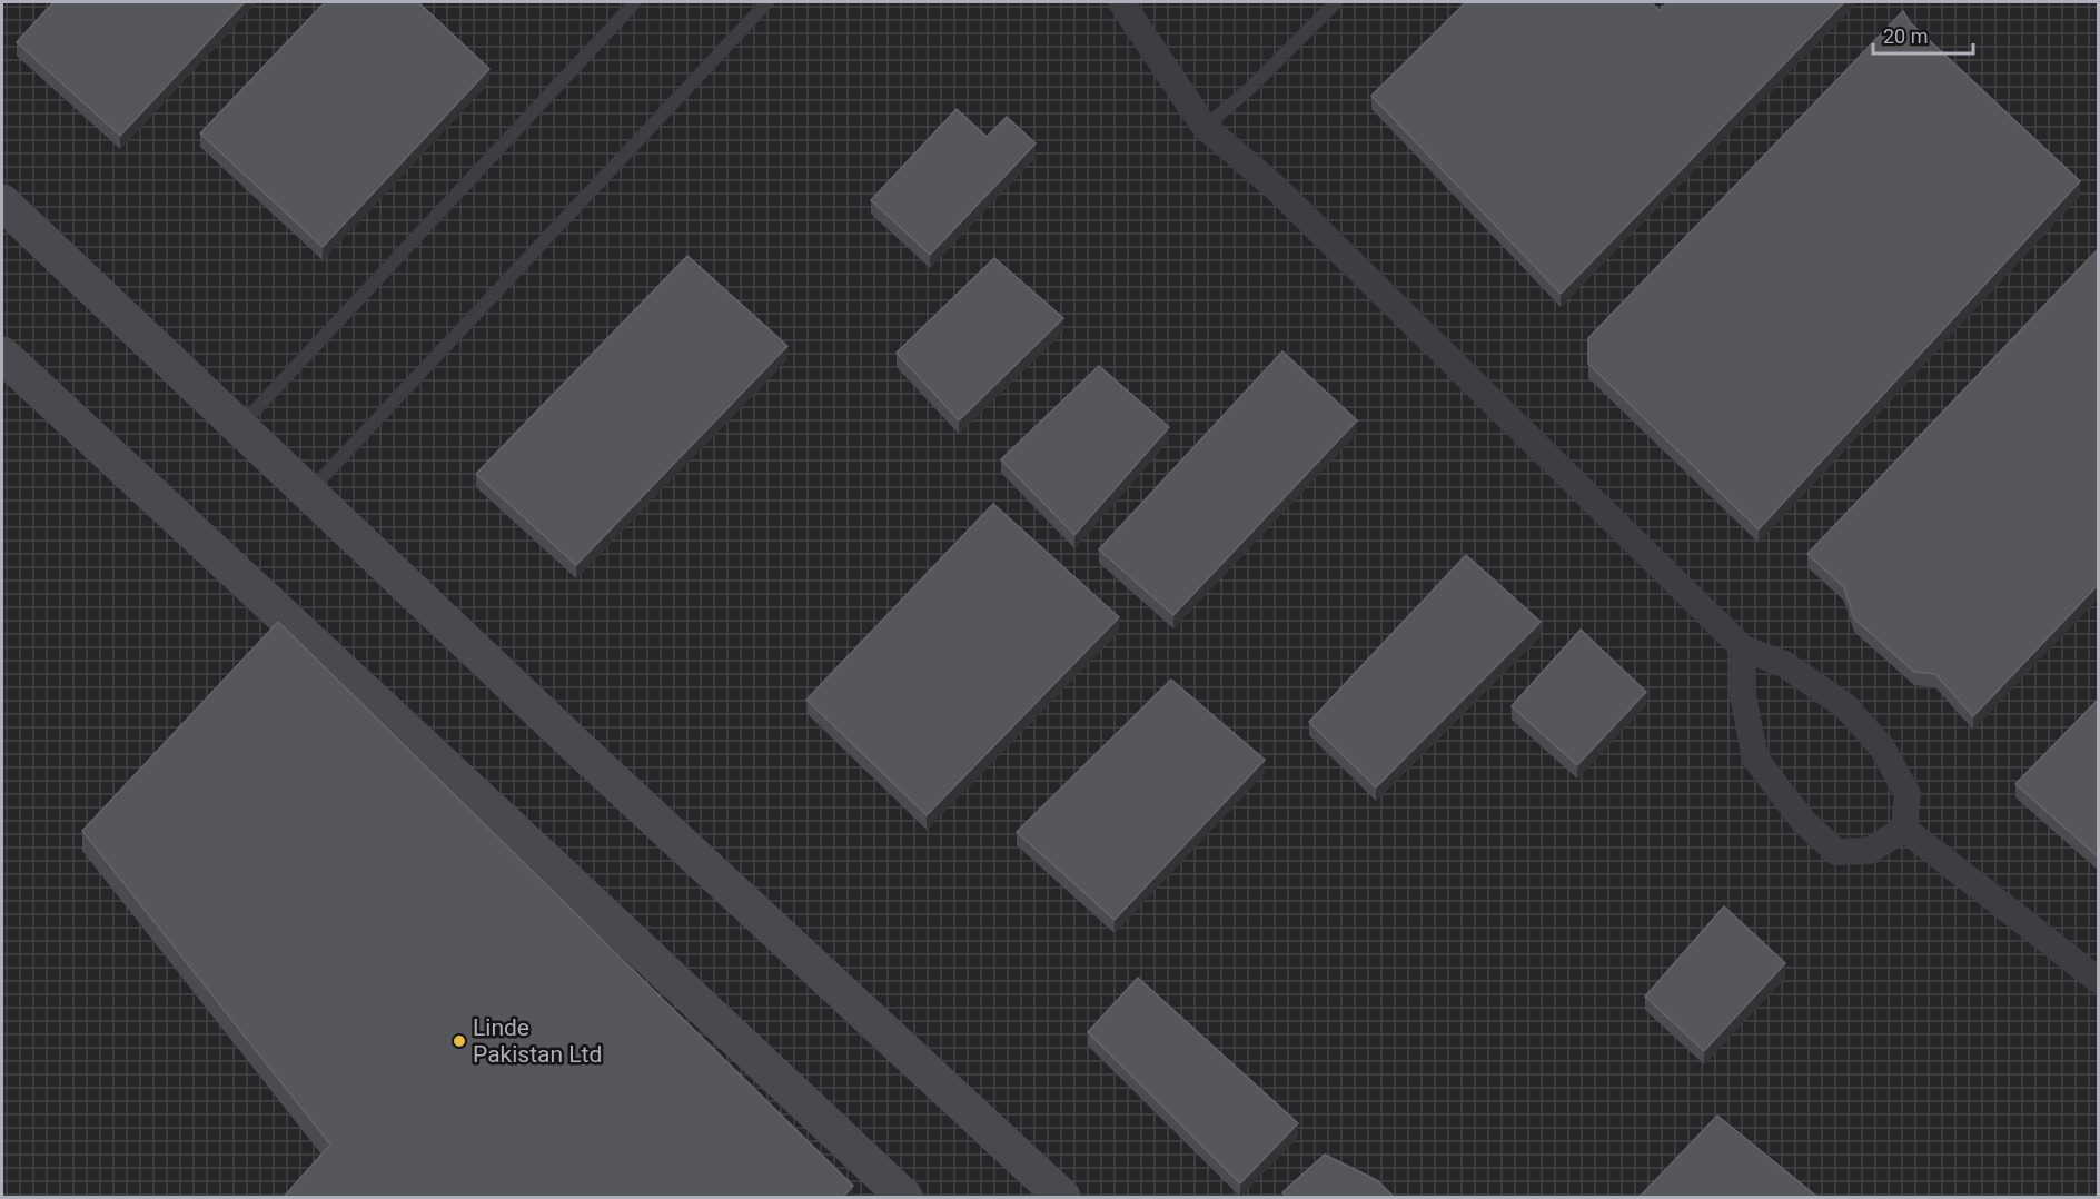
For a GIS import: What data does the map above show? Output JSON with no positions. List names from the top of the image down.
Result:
{
  "places": ["Linde Pakistan Ltd"],
  "scale_bar": "20 m"
}
